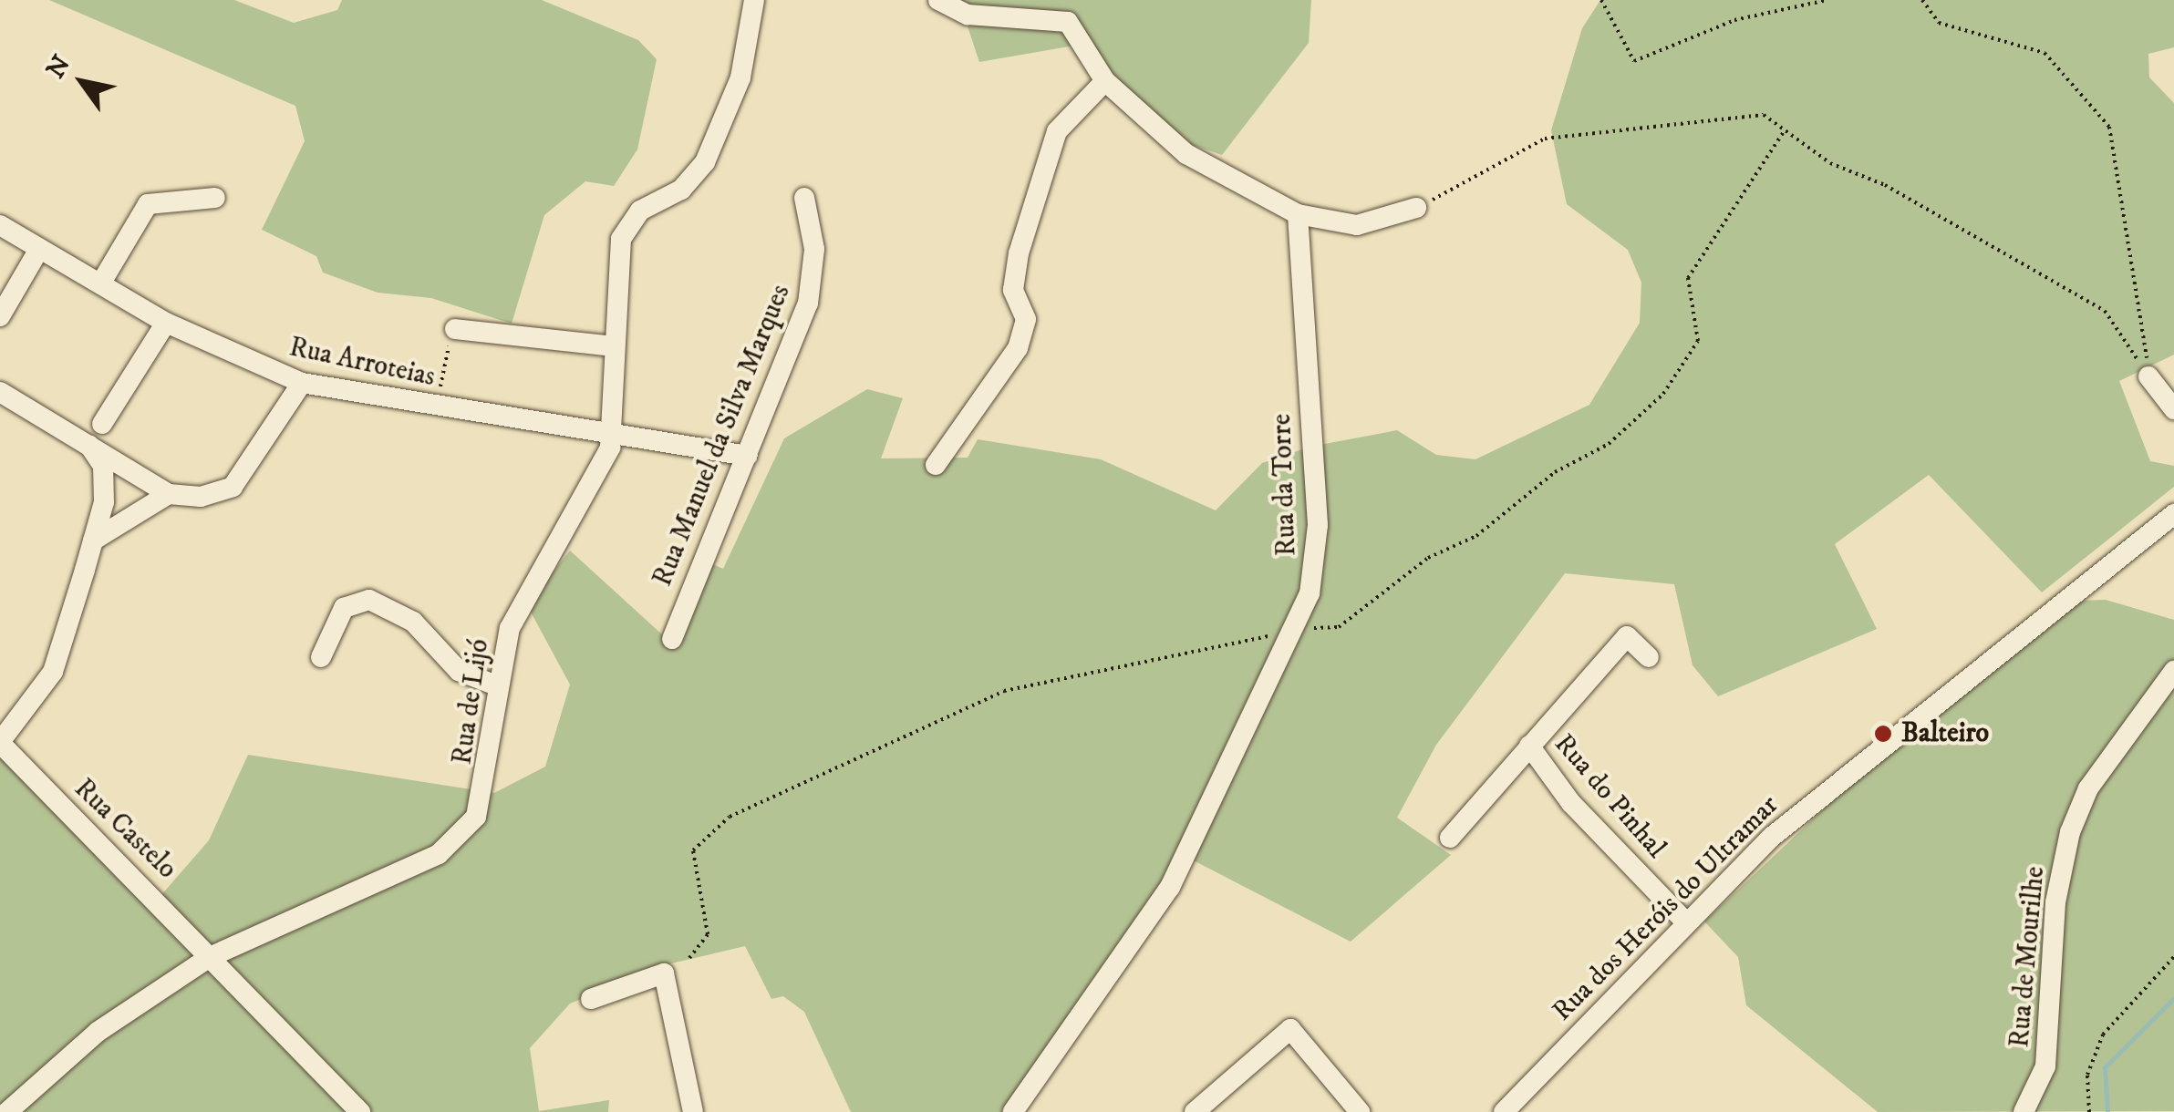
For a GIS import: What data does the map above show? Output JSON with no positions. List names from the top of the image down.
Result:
{
  "streets": {
    "street": [
      "Rua Arroteias",
      "Rua Manuel da Silva Marques",
      "Rua da Torre",
      "Rua de Lijó",
      "Rua do Pinhal",
      "Rua Castelo",
      "Rua dos Heróis do Ultramar",
      "Rua de Mourilhe"
    ]
  },
  "crossings": [
    ["Rua Arroteias", "Rua Manuel da Silva Marques"],
    ["Rua Arroteias", "Rua de Lijó"],
    ["Rua de Lijó", "Rua Castelo"],
    ["Rua do Pinhal", "Rua dos Heróis do Ultramar"]
  ],
  "places": ["Balteiro"],
  "north": "top left"
}
